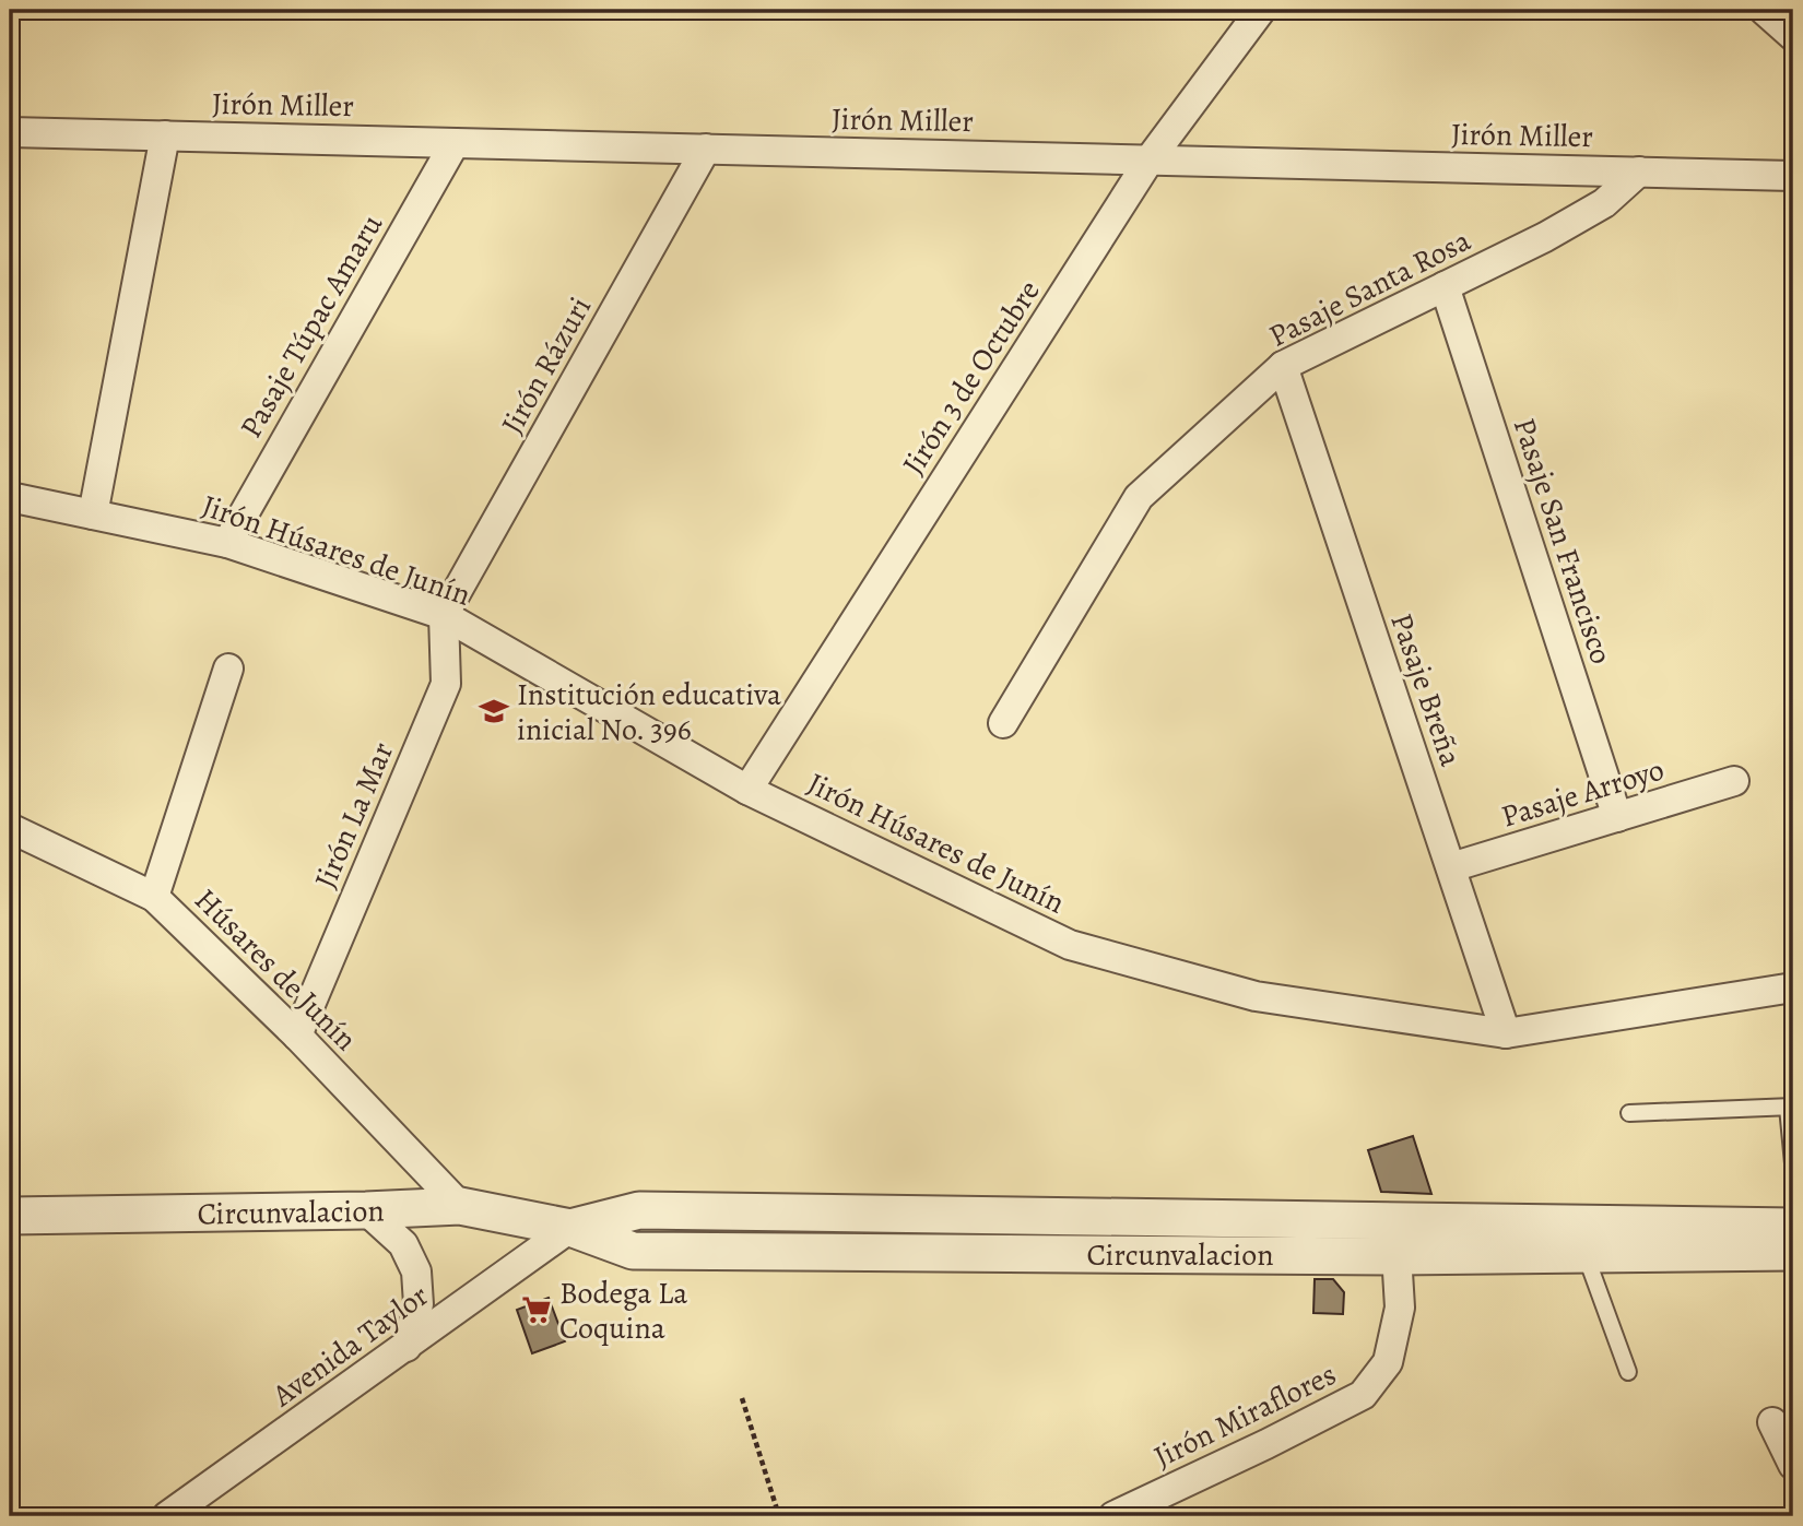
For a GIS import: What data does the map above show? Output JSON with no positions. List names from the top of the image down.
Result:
{
  "streets": {
    "street": [
      "Jirón Miller",
      "Pasaje Santa Rosa",
      "Pasaje Túpac Amaru",
      "Jirón Rázuri",
      "Jirón 3 de Octubre",
      "Pasaje San Francisco",
      "Jirón Húsares de Junín",
      "Pasaje Breña",
      "Pasaje Arroyo",
      "Jirón La Mar",
      "Húsares de Junín",
      "Circunvalacion",
      "Avenida Taylor",
      "Jirón Miraflores"
    ]
  },
  "crossings": [
    ["Jirón Miller", "Pasaje Santa Rosa"],
    ["Jirón Miller", "Pasaje Túpac Amaru"],
    ["Jirón Miller", "Jirón Rázuri"],
    ["Jirón Miller", "Jirón 3 de Octubre"],
    ["Pasaje Santa Rosa", "Pasaje San Francisco"],
    ["Pasaje Santa Rosa", "Pasaje Breña"],
    ["Pasaje Túpac Amaru", "Jirón Húsares de Junín"],
    ["Jirón Rázuri", "Jirón Húsares de Junín"],
    ["Jirón Rázuri", "Jirón La Mar"],
    ["Jirón 3 de Octubre", "Jirón Húsares de Junín"],
    ["Pasaje San Francisco", "Pasaje Arroyo"],
    ["Jirón Húsares de Junín", "Pasaje Breña"],
    ["Jirón Húsares de Junín", "Jirón La Mar"],
    ["Pasaje Breña", "Pasaje Arroyo"],
    ["Jirón La Mar", "Húsares de Junín"],
    ["Húsares de Junín", "Circunvalacion"],
    ["Circunvalacion", "Avenida Taylor"],
    ["Circunvalacion", "Jirón Miraflores"]
  ],
  "places": {
    "school or university": ["Institución educativa inicial No. 396"],
    "supermarket": ["Bodega La Coquina"]
  }
}
